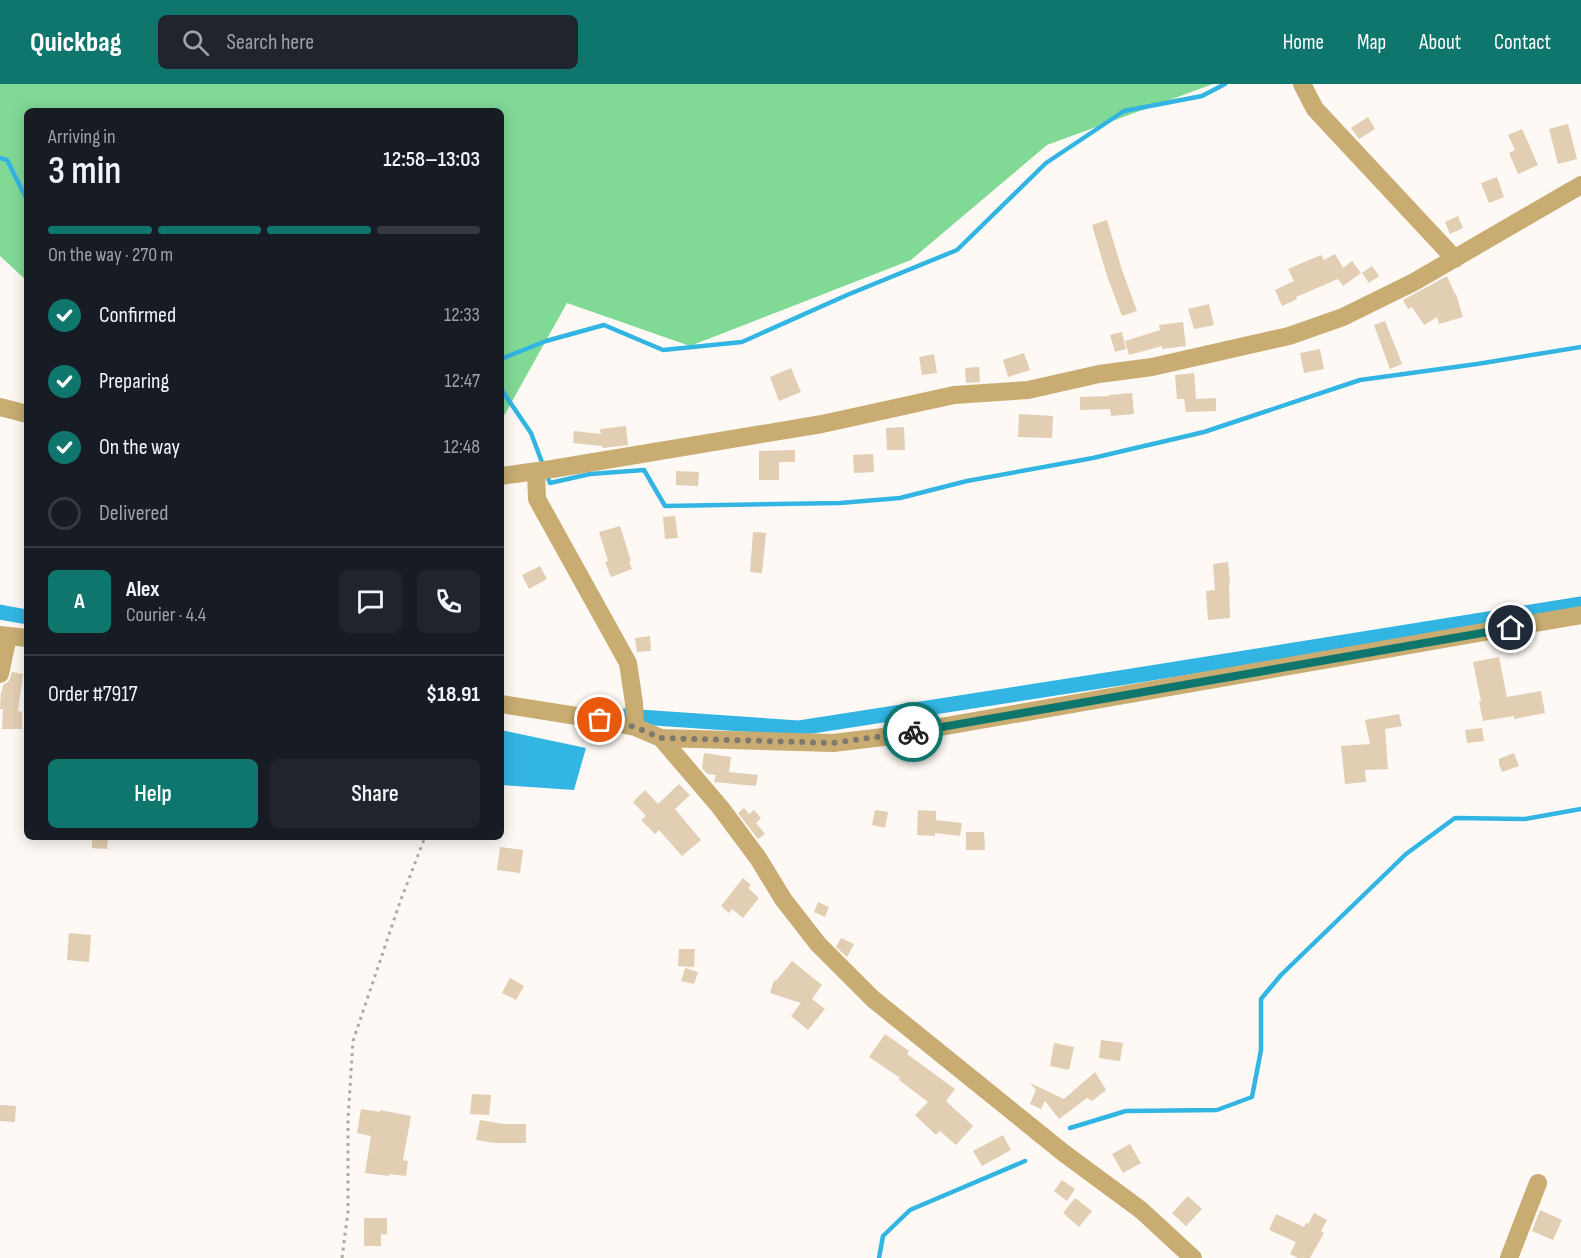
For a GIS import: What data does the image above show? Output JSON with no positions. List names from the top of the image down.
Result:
{
  "page": {
    "header": "Quickbag",
    "search": "Search here",
    "nav": [
      "Home",
      "Map",
      "About",
      "Contact"
    ],
    "heading": ["3 min", "Arriving in", "12:58–13:03"],
    "panel": [
      "Alex",
      "Courier · 4.4",
      "Order #7917",
      "$18.91"
    ],
    "bar": "On the way · 270 m",
    "list": [
      ["Confirmed", "12:33"],
      ["Preparing", "12:47"],
      ["On the way", "12:48"],
      "Delivered"
    ],
    "round": "A",
    "buttons": ["Help", "Share"]
  }
}
